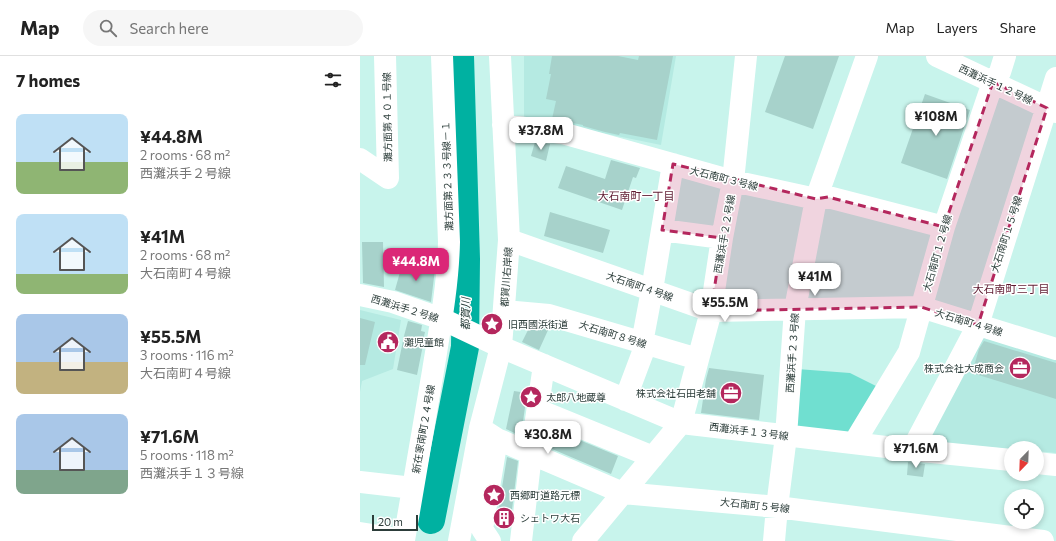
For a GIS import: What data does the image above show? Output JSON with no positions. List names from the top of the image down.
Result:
{
  "streets": {
    "street": [
      "西灘浜手１２号線",
      "灘方面第４０１号線",
      "灘方面第２３３号線－１",
      "大石南町３号線",
      "西灘浜手２２号線",
      "大石南町１５号線",
      "大石南町１２号線",
      "都賀川右岸線",
      "大石南町４号線",
      "西灘浜手２号線",
      "大石南町８号線",
      "西灘浜手２３号線",
      "新在家南町２４号線",
      "西灘浜手１３号線",
      "大石南町５号線"
    ]
  },
  "crossings": [
    ["西灘浜手１２号線", "大石南町１５号線"],
    ["西灘浜手１２号線", "大石南町１２号線"],
    ["灘方面第２３３号線－１", "西灘浜手２号線"],
    ["灘方面第２３３号線－１", "新在家南町２４号線"],
    ["大石南町３号線", "西灘浜手２２号線"],
    ["大石南町３号線", "大石南町１２号線"],
    ["大石南町３号線", "都賀川右岸線"],
    ["大石南町３号線", "西灘浜手２３号線"],
    ["西灘浜手２２号線", "大石南町４号線"],
    ["西灘浜手２２号線", "大石南町８号線"],
    ["西灘浜手２２号線", "西灘浜手１３号線"],
    ["西灘浜手２２号線", "大石南町５号線"],
    ["大石南町１５号線", "大石南町４号線"],
    ["大石南町１５号線", "西灘浜手１３号線"],
    ["大石南町１２号線", "大石南町４号線"],
    ["大石南町１２号線", "西灘浜手１３号線"],
    ["都賀川右岸線", "大石南町４号線"],
    ["都賀川右岸線", "西灘浜手２号線"],
    ["都賀川右岸線", "大石南町８号線"],
    ["都賀川右岸線", "西灘浜手１３号線"],
    ["都賀川右岸線", "大石南町５号線"],
    ["大石南町４号線", "西灘浜手２３号線"],
    ["西灘浜手２号線", "新在家南町２４号線"],
    ["西灘浜手２号線", "西灘浜手１３号線"],
    ["西灘浜手２３号線", "西灘浜手１３号線"],
    ["西灘浜手２３号線", "大石南町５号線"]
  ],
  "districts": ["大石南町一丁目", "大石南町三丁目"],
  "water": ["都賀川"],
  "places": {
    "place": ["旧西國浜街道", "太郎八地蔵尊", "西郷町道路元標"],
    "public building": ["灘児童館"],
    "office": ["株式会社大成商会", "株式会社石田老舗"],
    "building": ["シェトワ大石"]
  },
  "scale_bar": "20 m",
  "north": "bottom left",
  "page": {
    "header": "Map",
    "search": "Search here",
    "nav": ["Map", "Layers", "Share"],
    "heading": "7 homes",
    "price": [
      "¥108M",
      "¥37.8M",
      "¥44.8M",
      "¥41M",
      "¥55.5M",
      "¥30.8M",
      "¥71.6M"
    ],
    "list": [
      {
        "name": "¥44.8M",
        "note": "2 rooms · 68 m² · 西灘浜手２号線"
      },
      {
        "name": "¥41M",
        "note": "2 rooms · 68 m² · 大石南町４号線"
      },
      {
        "name": "¥55.5M",
        "note": "3 rooms · 116 m² · 大石南町４号線"
      },
      {
        "name": "¥71.6M",
        "note": "5 rooms · 118 m² · 西灘浜手１３号線"
      }
    ],
    "scale": "20 m"
  }
}
